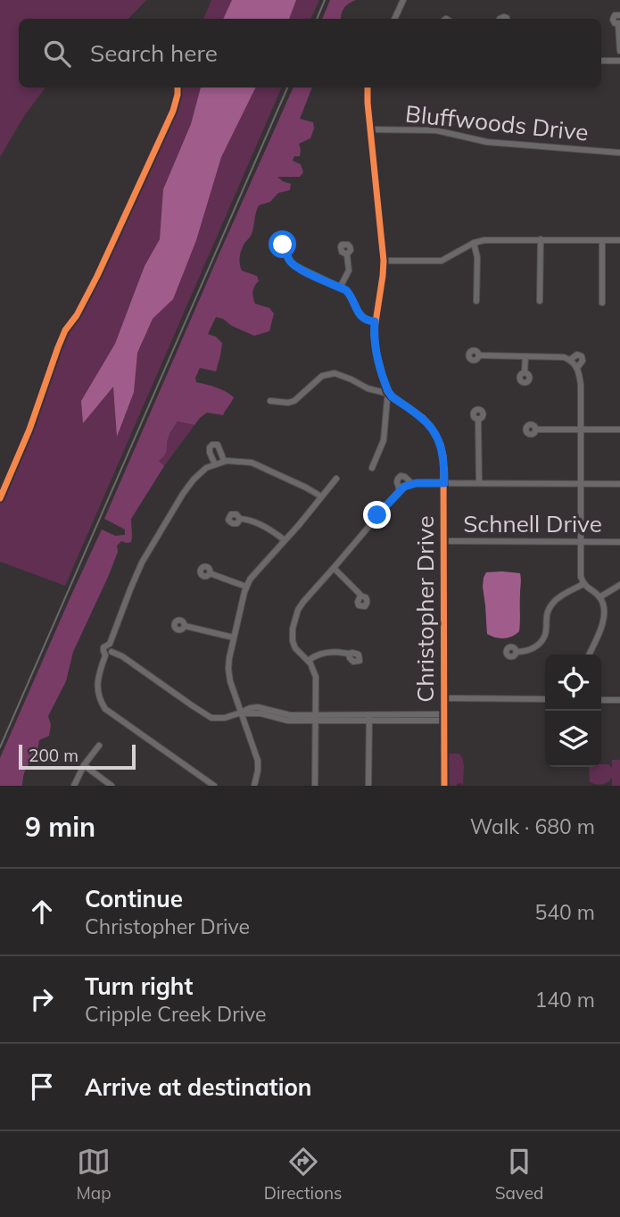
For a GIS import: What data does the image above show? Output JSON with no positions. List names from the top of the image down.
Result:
{
  "streets": {
    "street": ["Bluffwoods Drive", "Schnell Drive", "Christopher Drive"]
  },
  "crossings": [
    ["Schnell Drive", "Christopher Drive"]
  ],
  "scale_bar": "200 m",
  "page": {
    "search": "Search here",
    "scale": "200 m",
    "heading": ["9 min", "Walk · 680 m"],
    "list": [
      ["Continue", "Christopher Drive", "540 m"],
      ["Turn right", "Cripple Creek Drive", "140 m"],
      "Arrive at destination"
    ],
    "nav": ["Map", "Directions", "Saved"]
  }
}
